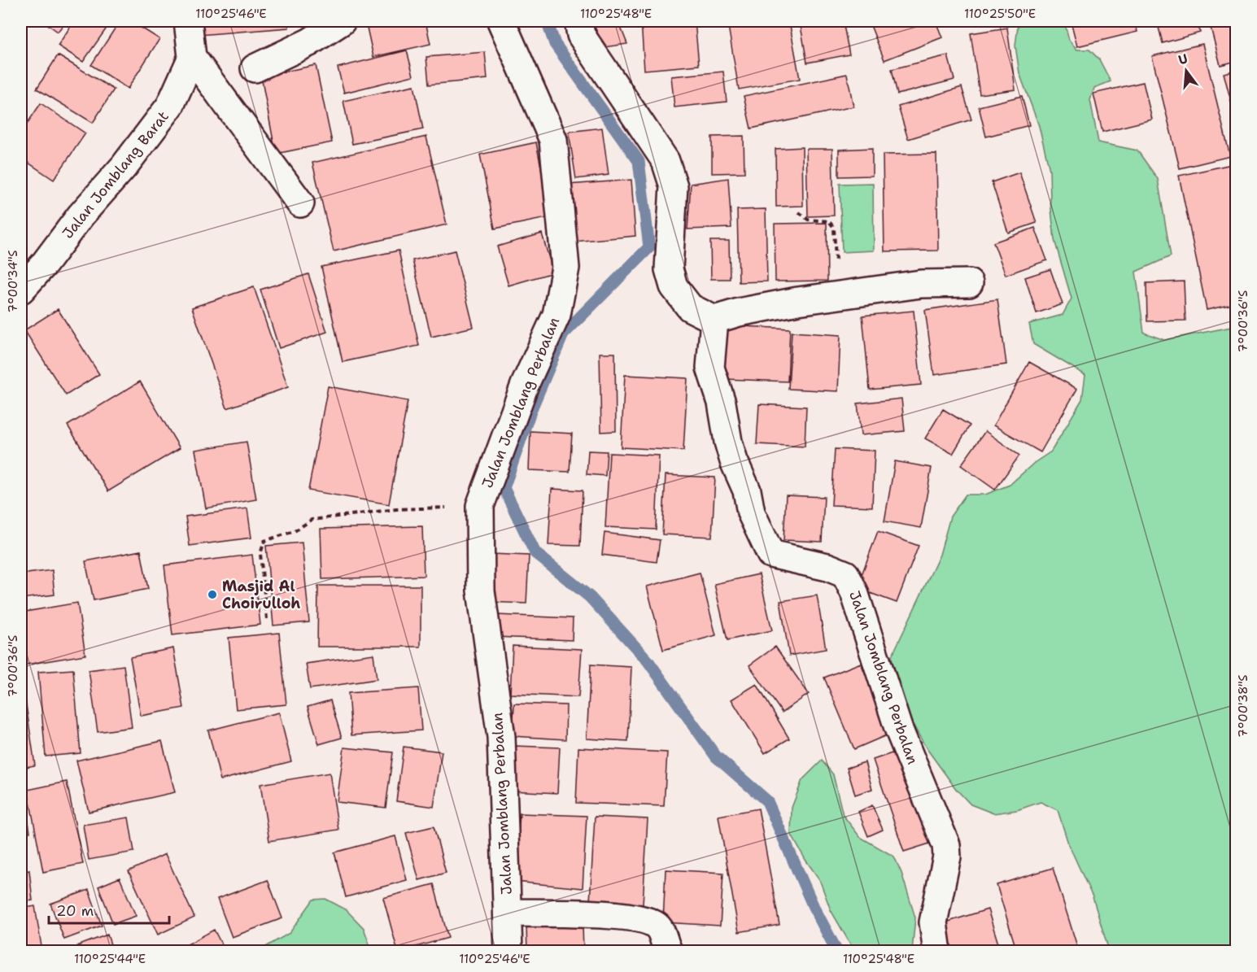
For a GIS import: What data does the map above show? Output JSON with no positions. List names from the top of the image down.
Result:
{
  "streets": {
    "street": ["Jalan Jomblang Barat", "Jalan Jomblang Perbalan"]
  },
  "places": ["Masjid Al Choirulloh"],
  "scale_bar": "20 m",
  "north": "top",
  "coordinates": [
    "110°25'46\"E",
    "110°25'48\"E",
    "110°25'50\"E",
    "7°00'34\"S",
    "7°00'36\"S",
    "7°00'38\"S",
    "110°25'44\"E"
  ]
}
